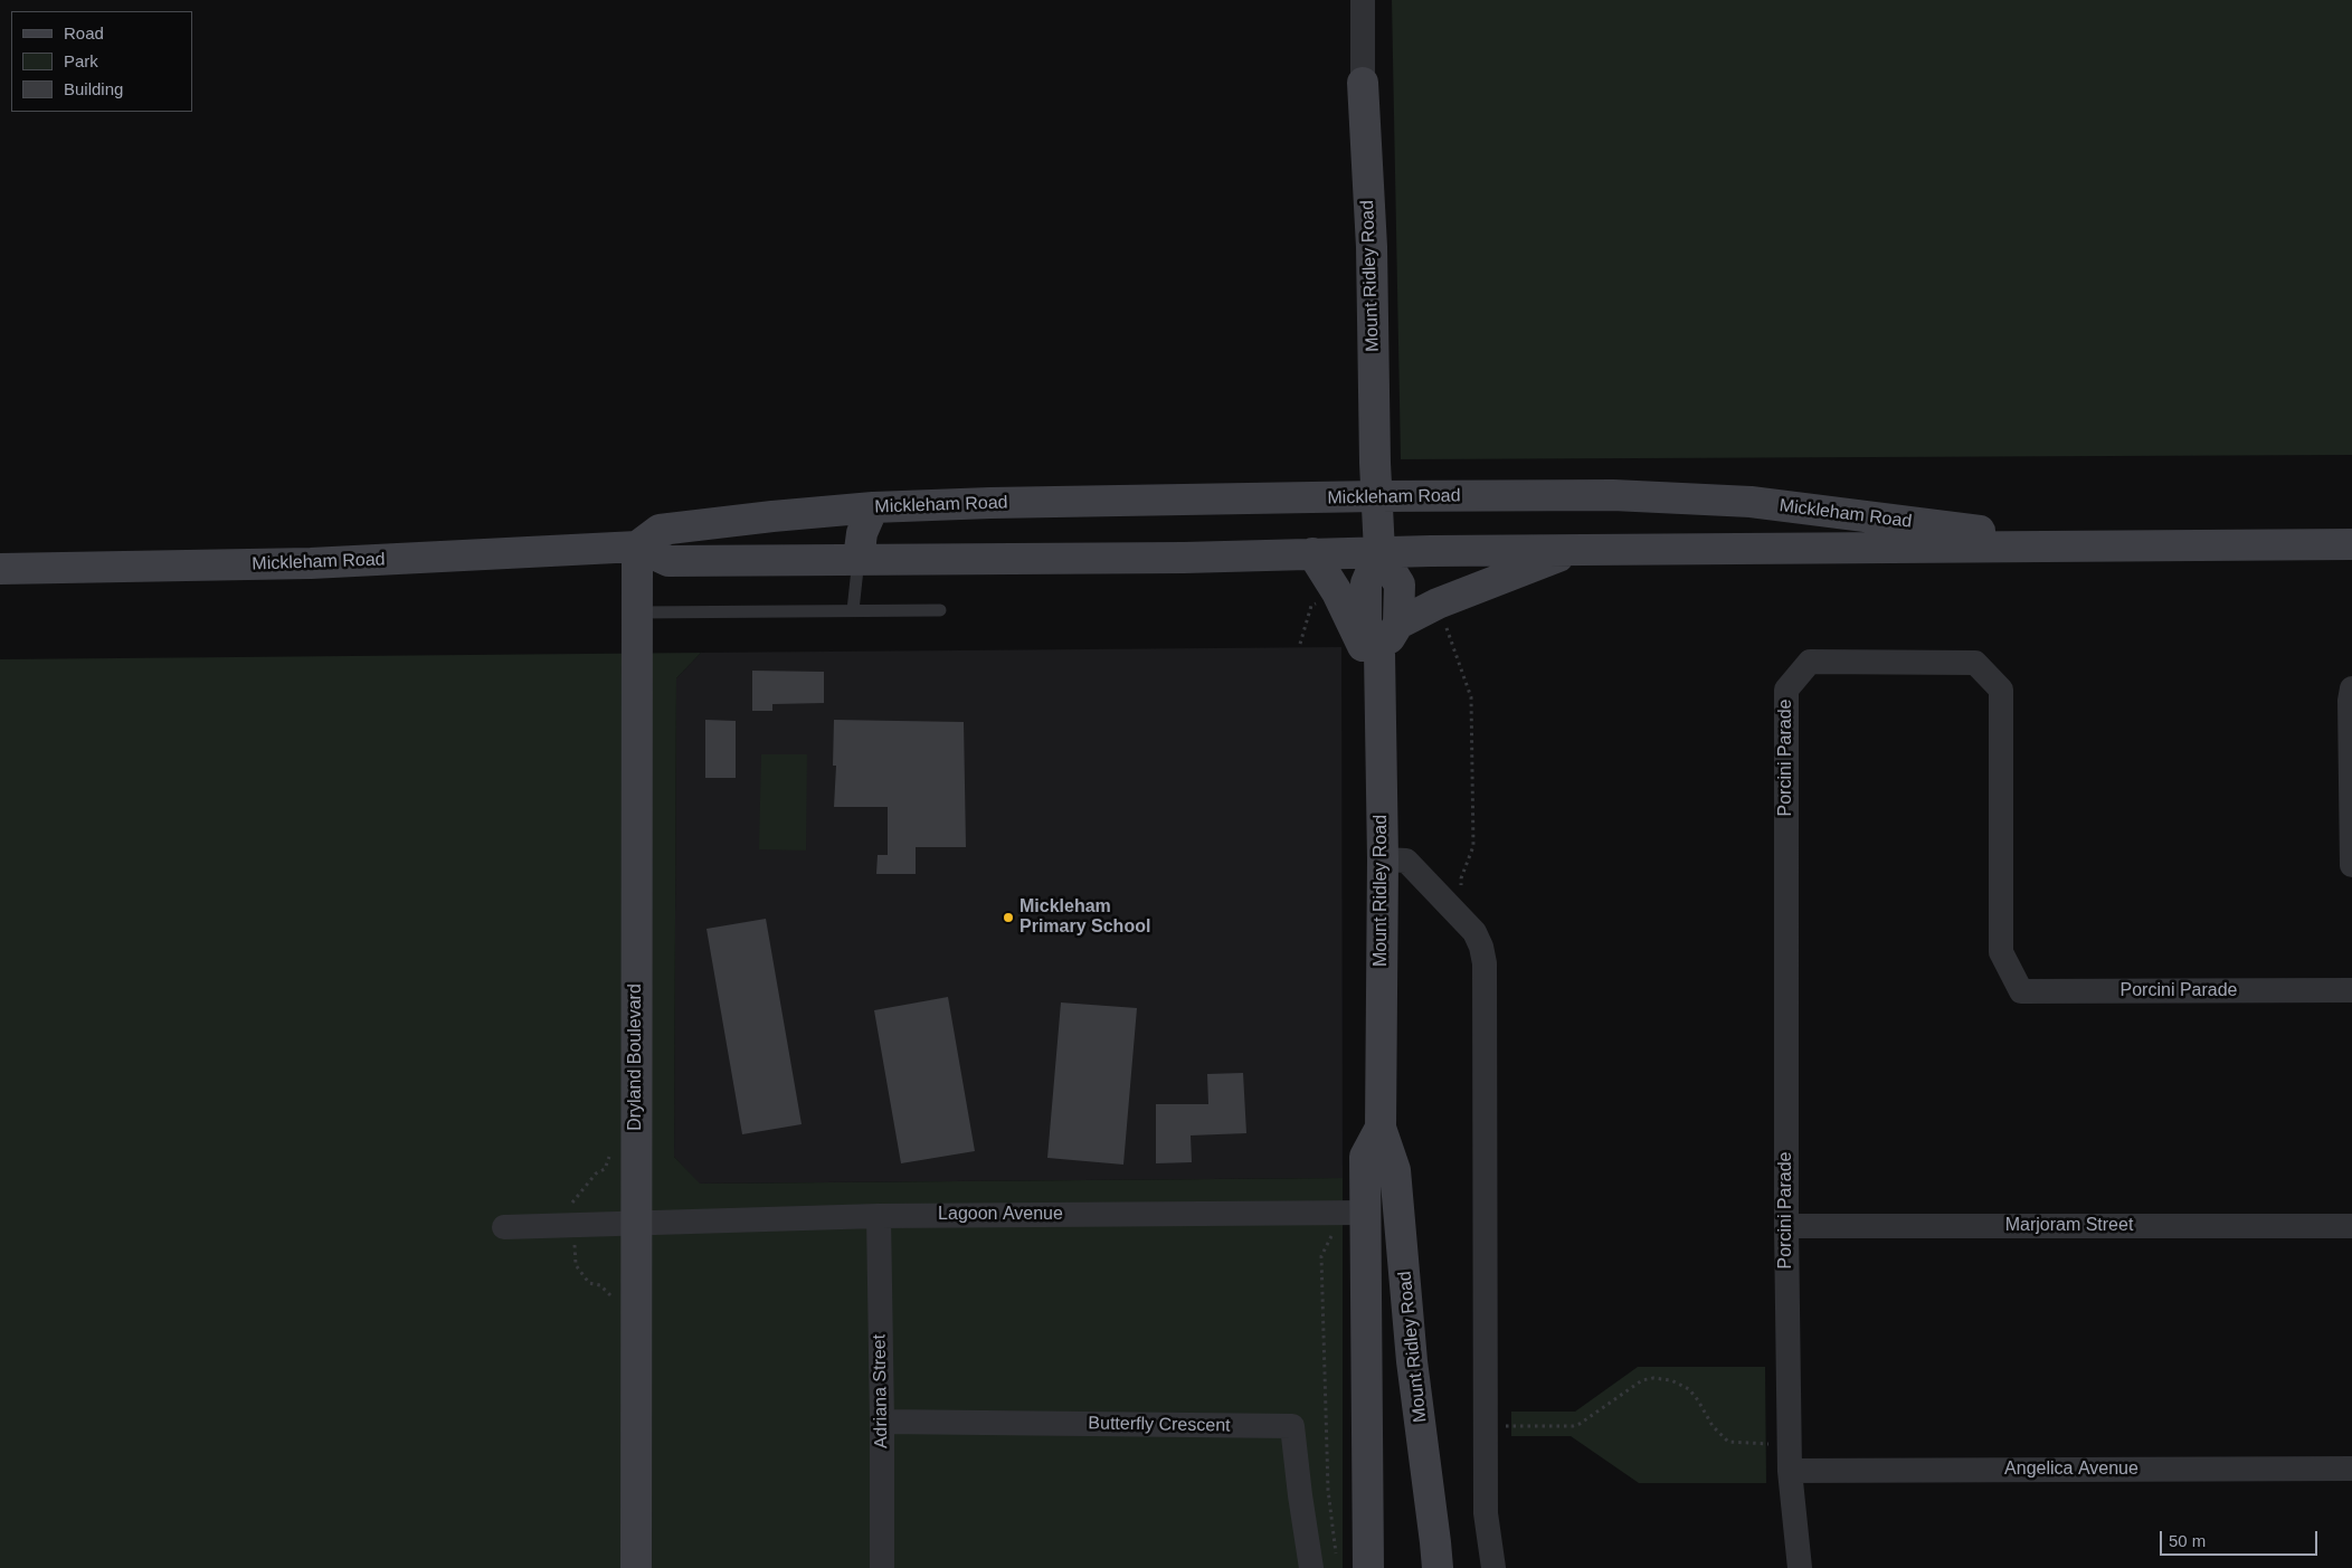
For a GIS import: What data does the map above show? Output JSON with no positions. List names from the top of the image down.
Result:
{
  "streets": {
    "main road": ["Mount Ridley Road", "Mickleham Road", "Dryland Boulevard"],
    "street": [
      "Porcini Parade",
      "Lagoon Avenue",
      "Marjoram Street",
      "Adriana Street",
      "Butterfly Crescent",
      "Angelica Avenue"
    ]
  },
  "crossings": [
    ["Mount Ridley Road", "Mickleham Road"],
    ["Mount Ridley Road", "Lagoon Avenue"],
    ["Mickleham Road", "Dryland Boulevard"],
    ["Porcini Parade", "Marjoram Street"],
    ["Porcini Parade", "Angelica Avenue"],
    ["Dryland Boulevard", "Lagoon Avenue"],
    ["Lagoon Avenue", "Adriana Street"],
    ["Adriana Street", "Butterfly Crescent"]
  ],
  "places": ["Mickleham Primary School"],
  "legend": ["Road", "Park", "Building"],
  "scale_bar": "50 m"
}
